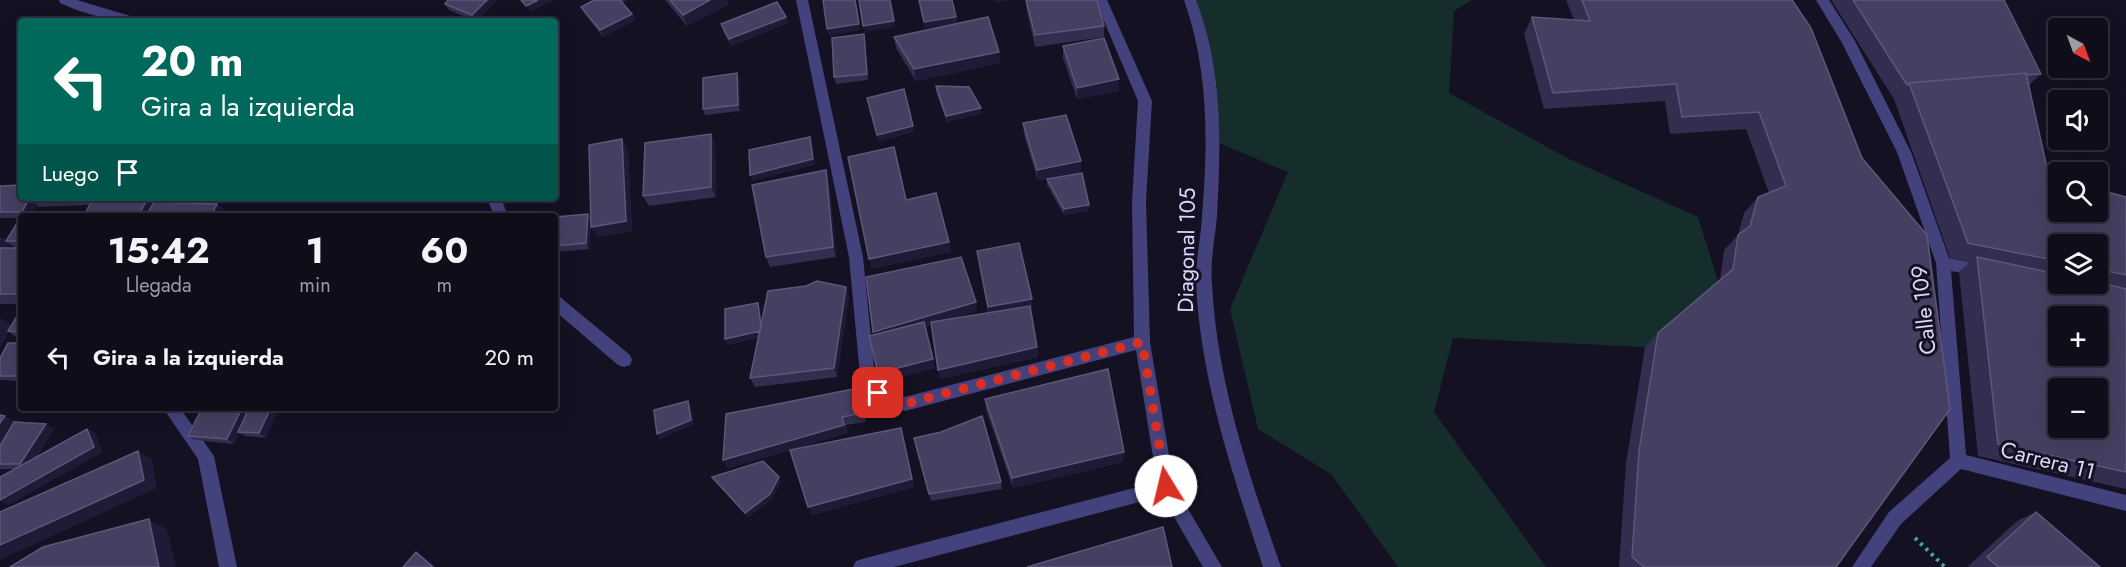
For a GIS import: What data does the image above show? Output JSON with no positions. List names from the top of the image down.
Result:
{
  "streets": {
    "street": ["Diagonal 105", "Calle 109", "Carrera 11"]
  },
  "crossings": [
    ["Calle 109", "Carrera 11"]
  ],
  "north": "bottom right",
  "page": {
    "map_buttons": ["+", "−"],
    "turn": ["20 m", "Gira a la izquierda"],
    "then": "Luego",
    "eta": [
      "15:42",
      "Llegada",
      "1",
      "min",
      "60",
      "m"
    ],
    "list": [
      {
        "name": "Gira a la izquierda",
        "value": "20 m"
      }
    ]
  }
}
